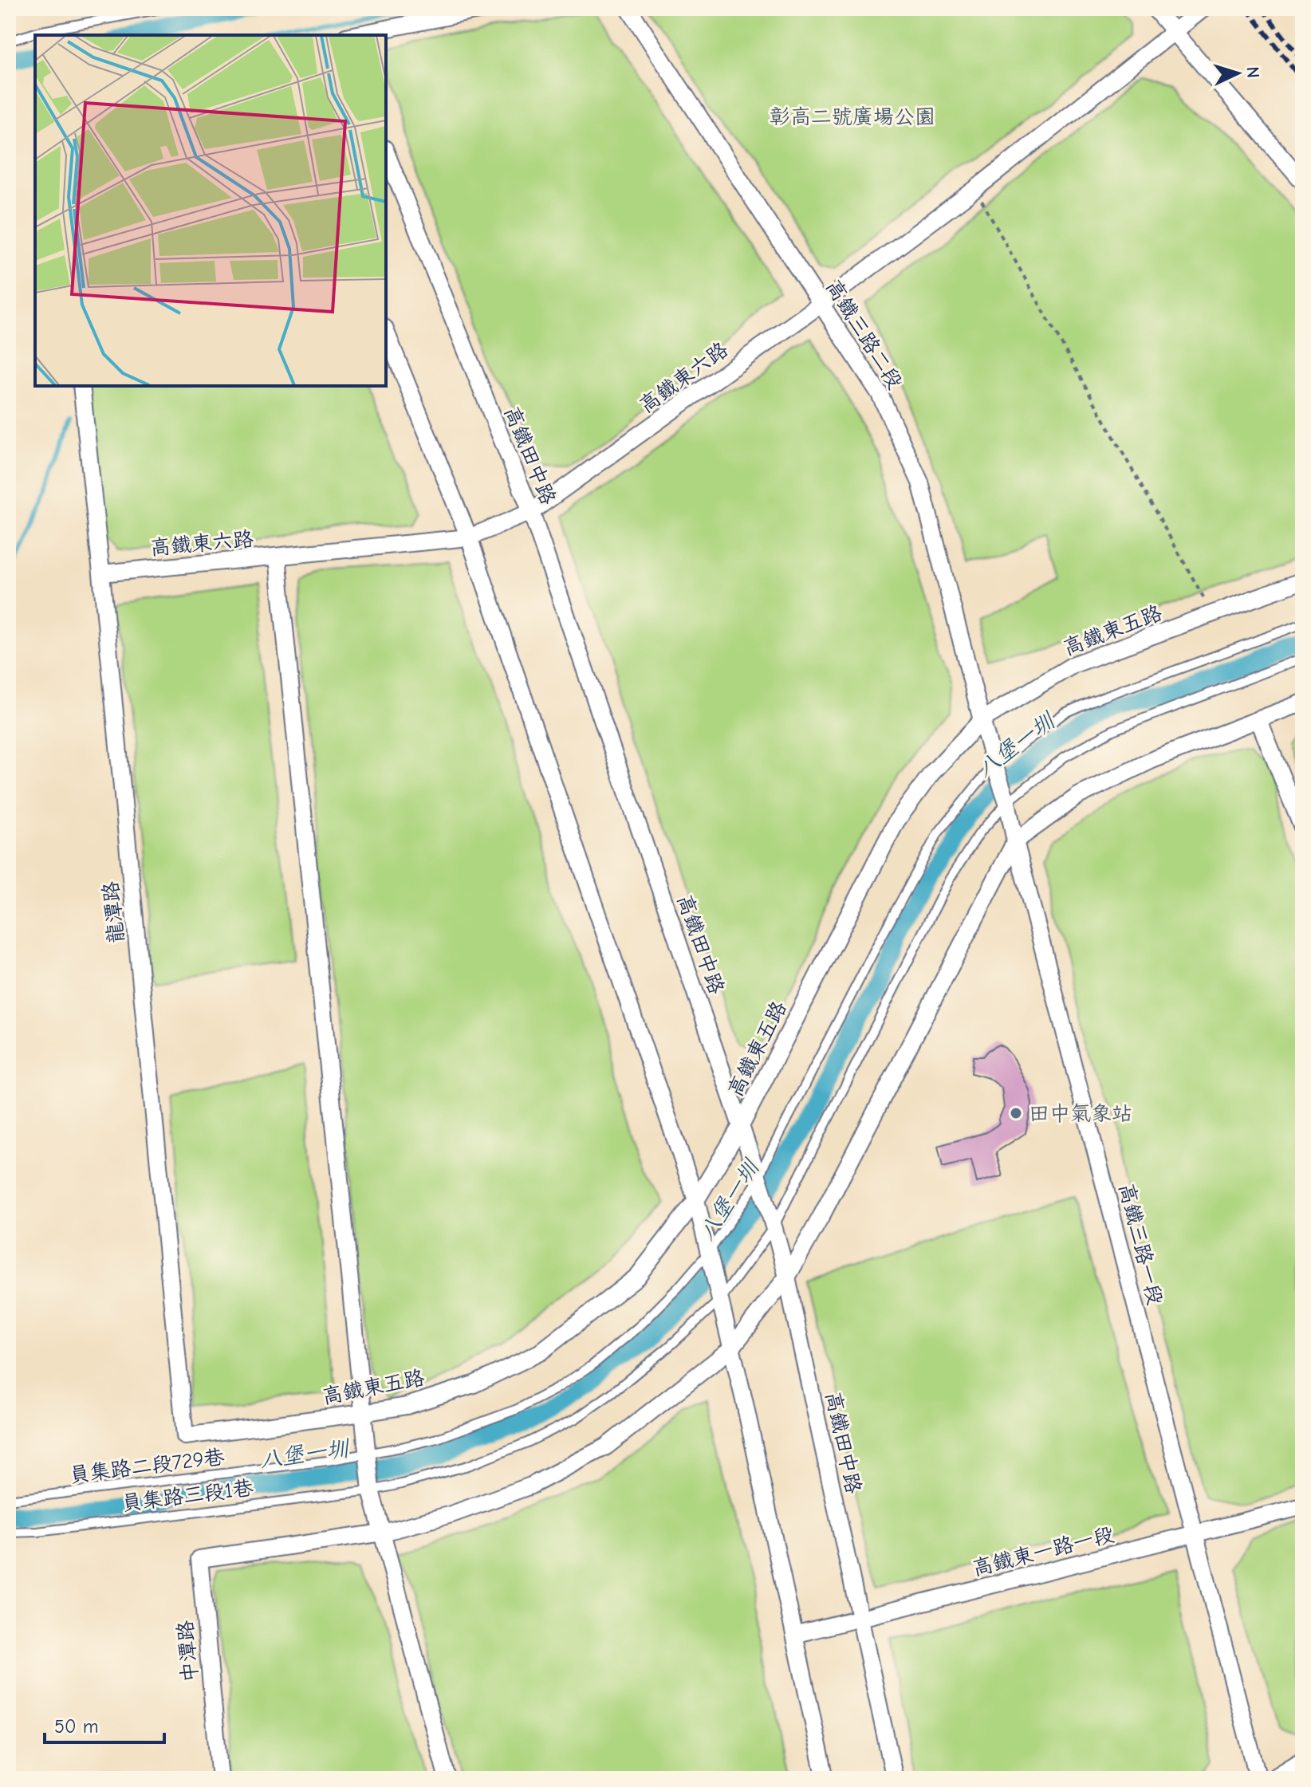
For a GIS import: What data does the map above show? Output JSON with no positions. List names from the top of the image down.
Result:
{
  "streets": {
    "street": [
      "高鐵三路二段",
      "高鐵東六路",
      "高鐵田中路",
      "高鐵東五路",
      "龍潭路",
      "高鐵三路一段",
      "高鐵東一路一段",
      "中潭路"
    ],
    "lane": ["員集路二段729巷", "員集路三段1巷"]
  },
  "crossings": [
    ["高鐵三路二段", "高鐵東六路"],
    ["高鐵三路二段", "高鐵東五路"],
    ["高鐵三路二段", "高鐵三路一段"],
    ["高鐵東六路", "高鐵田中路"],
    ["高鐵東六路", "龍潭路"],
    ["高鐵田中路", "高鐵東五路"],
    ["高鐵田中路", "員集路二段729巷"],
    ["高鐵田中路", "員集路三段1巷"],
    ["高鐵田中路", "高鐵東一路一段"],
    ["高鐵東五路", "龍潭路"],
    ["高鐵東五路", "高鐵三路一段"],
    ["高鐵三路一段", "員集路二段729巷"],
    ["高鐵三路一段", "員集路三段1巷"],
    ["高鐵三路一段", "高鐵東一路一段"]
  ],
  "water": ["八堡一圳"],
  "parks": ["彰高二號廣場公園"],
  "places": ["田中氣象站"],
  "scale_bar": "50 m",
  "north": "right"
}
